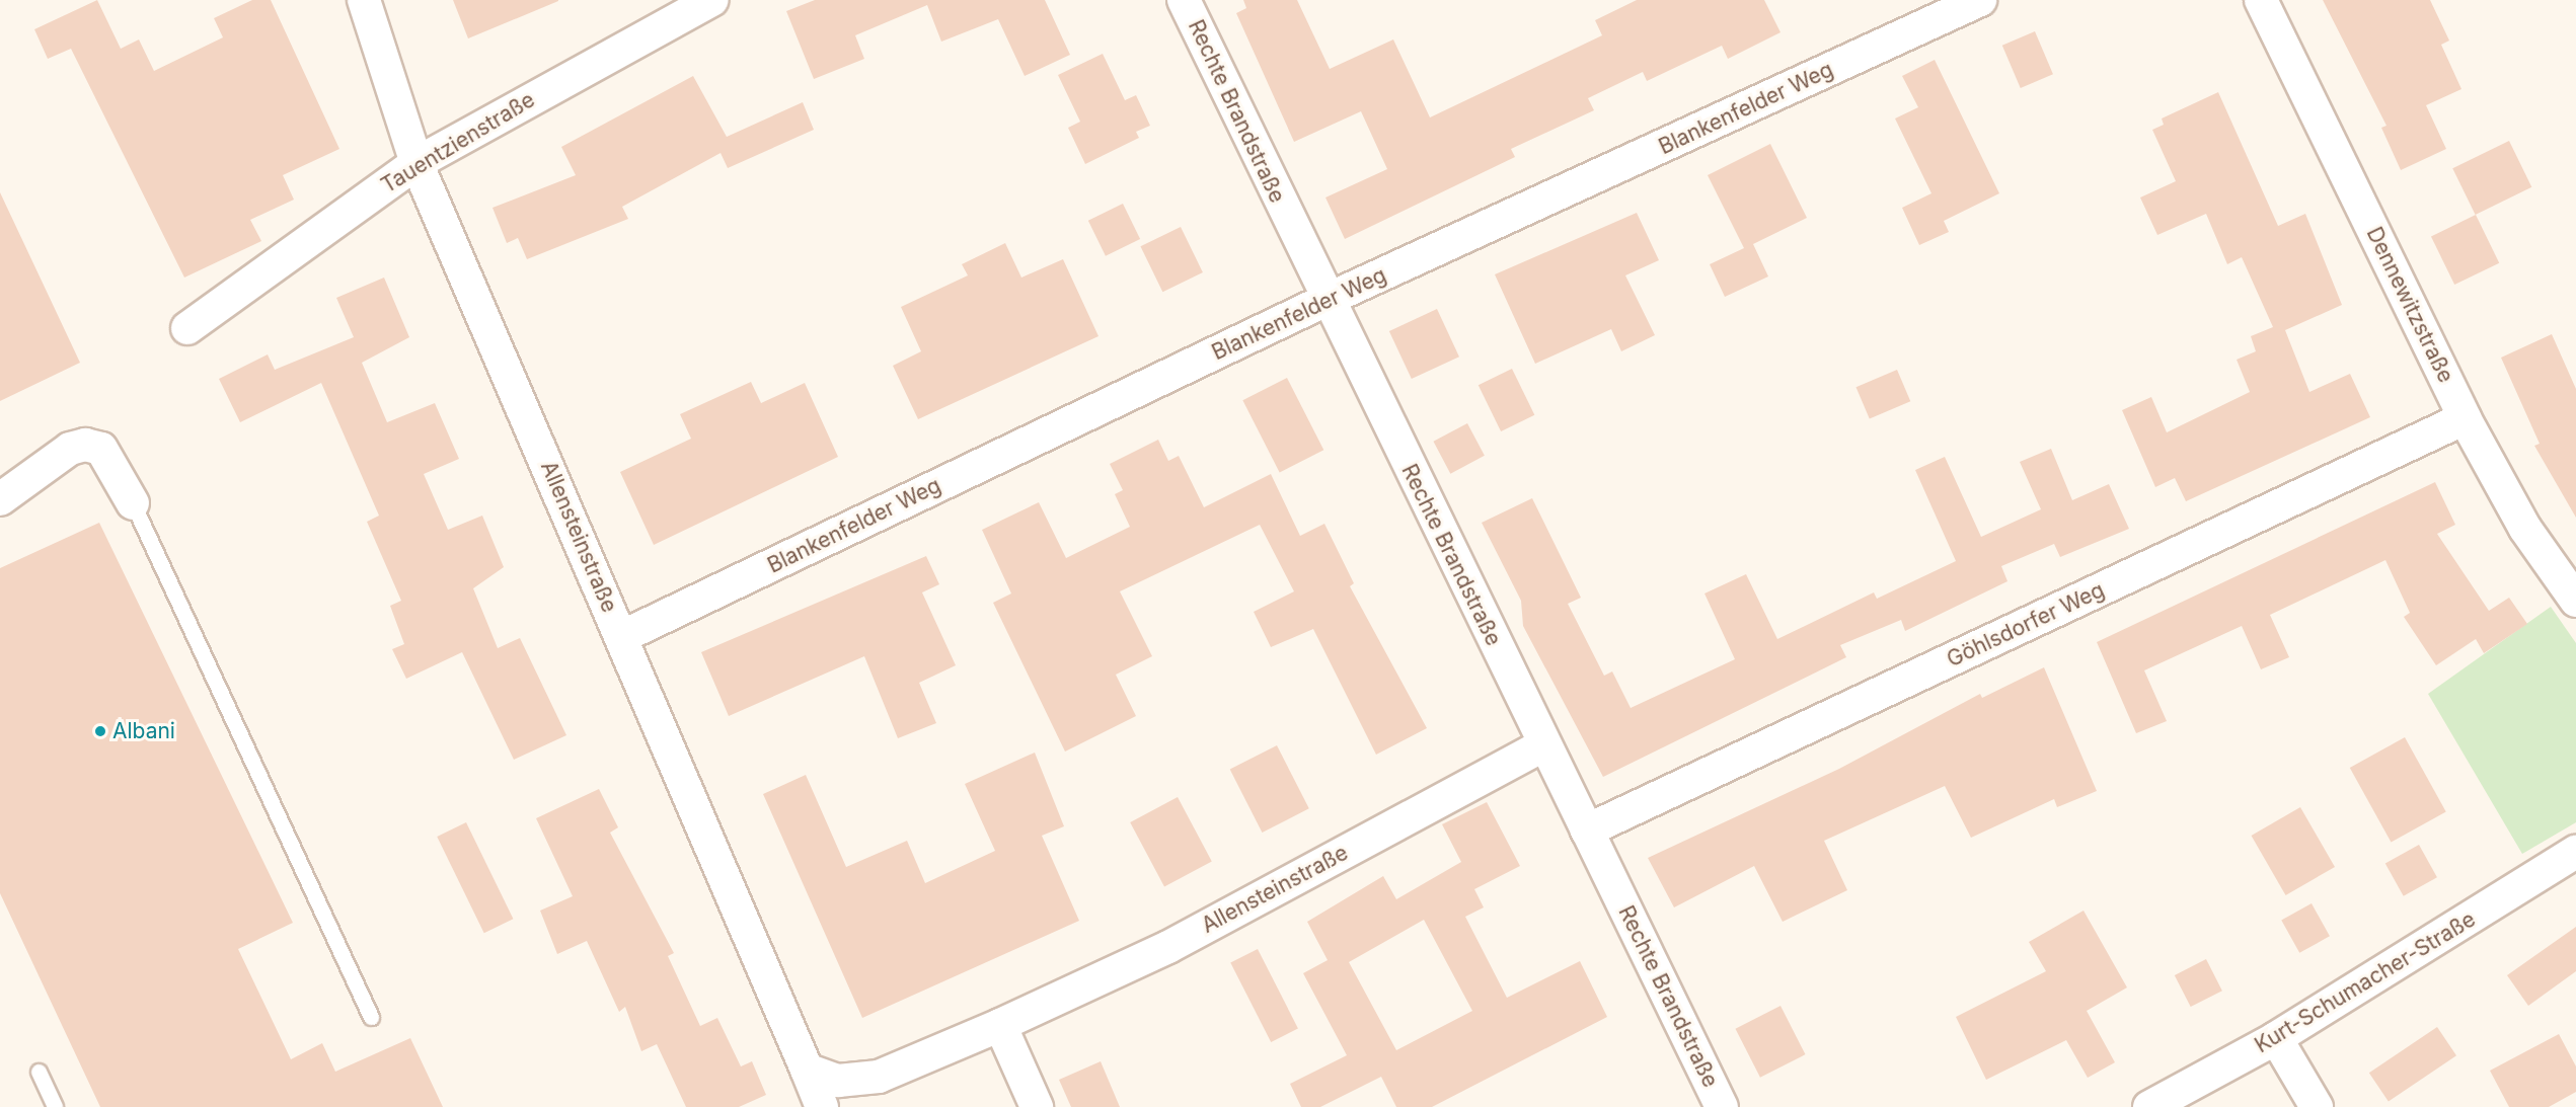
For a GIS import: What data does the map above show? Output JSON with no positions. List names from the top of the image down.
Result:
{
  "streets": {
    "street": [
      "Blankenfelder Weg",
      "Rechte Brandstraße",
      "Tauentzienstraße",
      "Dennewitzstraße",
      "Allensteinstraße",
      "Göhlsdorfer Weg",
      "Kurt-Schumacher-Straße"
    ]
  },
  "crossings": [
    ["Blankenfelder Weg", "Rechte Brandstraße"],
    ["Blankenfelder Weg", "Allensteinstraße"],
    ["Rechte Brandstraße", "Allensteinstraße"],
    ["Rechte Brandstraße", "Göhlsdorfer Weg"],
    ["Tauentzienstraße", "Allensteinstraße"],
    ["Dennewitzstraße", "Göhlsdorfer Weg"]
  ],
  "places": ["Albani"]
}
